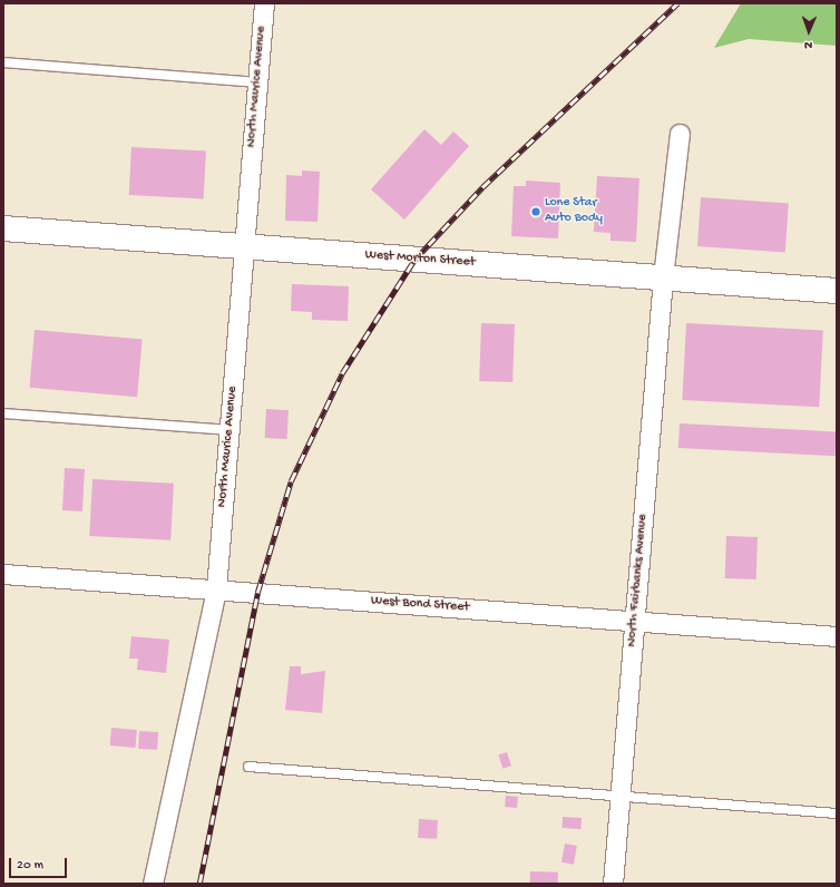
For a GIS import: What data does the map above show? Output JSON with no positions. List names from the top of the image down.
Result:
{
  "streets": {
    "main road": ["West Morton Street"],
    "street": ["North Maurice Avenue", "North Fairbanks Avenue", "West Bond Street"]
  },
  "crossings": [
    ["North Maurice Avenue", "West Morton Street"],
    ["North Maurice Avenue", "West Bond Street"],
    ["West Morton Street", "North Fairbanks Avenue"],
    ["North Fairbanks Avenue", "West Bond Street"]
  ],
  "places": ["Lone Star Auto Body"],
  "scale_bar": "20 m",
  "north": "bottom"
}
